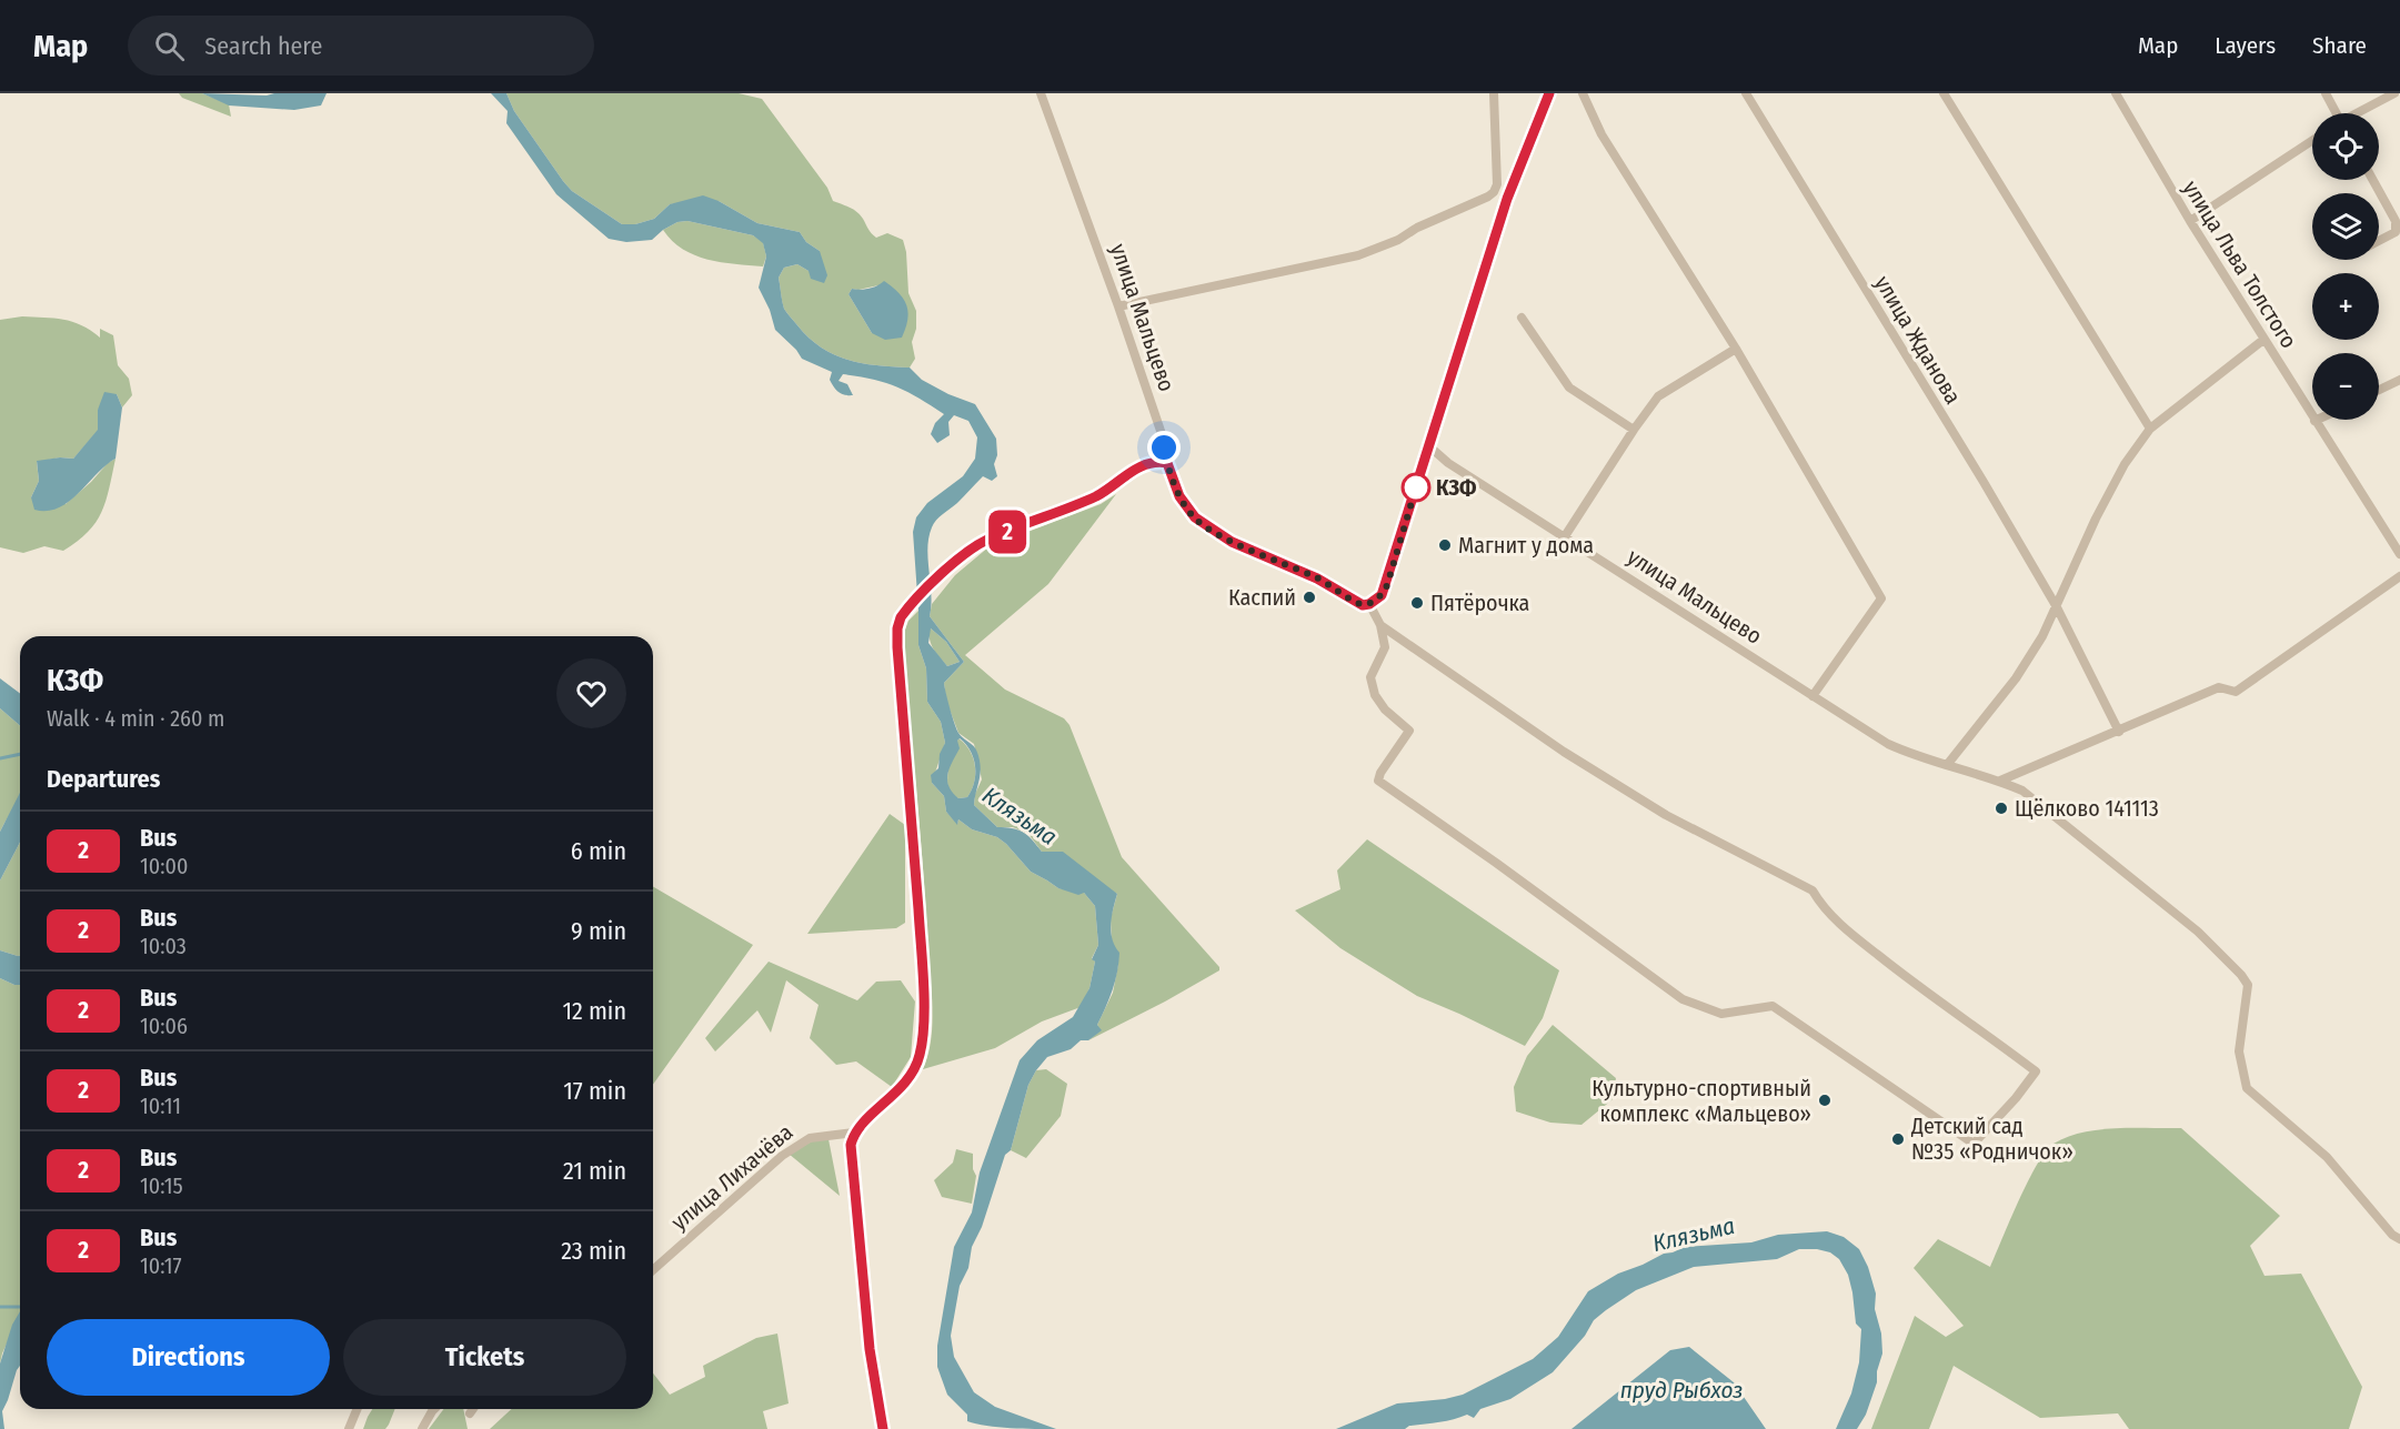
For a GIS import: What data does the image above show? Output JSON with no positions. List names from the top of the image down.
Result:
{
  "streets": {
    "street": [
      "улица Льва Толстого",
      "улица Мальцево",
      "улица Жданова",
      "улица Лихачёва"
    ]
  },
  "water": ["Клязьма", "пруд Рыбхоз"],
  "places": [
    "КЗФ",
    "Магнит у дома",
    "Каспий",
    "Пятёрочка",
    "Щёлково 141113",
    "Культурно-спортивный комплекс «Мальцево»",
    "Детский сад №35 «Родничок»"
  ],
  "lines": ["bus line 2"],
  "page": {
    "header": "Map",
    "search": "Search here",
    "nav": ["Map", "Layers", "Share"],
    "on_map": "2",
    "map_buttons": ["+", "−"],
    "heading": [
      ["КЗФ", "Walk · 4 min · 260 m"],
      "Departures"
    ],
    "list": [
      {
        "mark": "2",
        "name": "Bus",
        "note": "10:00",
        "value": "6 min"
      },
      {
        "mark": "2",
        "name": "Bus",
        "note": "10:03",
        "value": "9 min"
      },
      {
        "mark": "2",
        "name": "Bus",
        "note": "10:06",
        "value": "12 min"
      },
      {
        "mark": "2",
        "name": "Bus",
        "note": "10:11",
        "value": "17 min"
      },
      {
        "mark": "2",
        "name": "Bus",
        "note": "10:15",
        "value": "21 min"
      },
      {
        "mark": "2",
        "name": "Bus",
        "note": "10:17",
        "value": "23 min"
      }
    ],
    "buttons": ["Directions", "Tickets"]
  }
}
